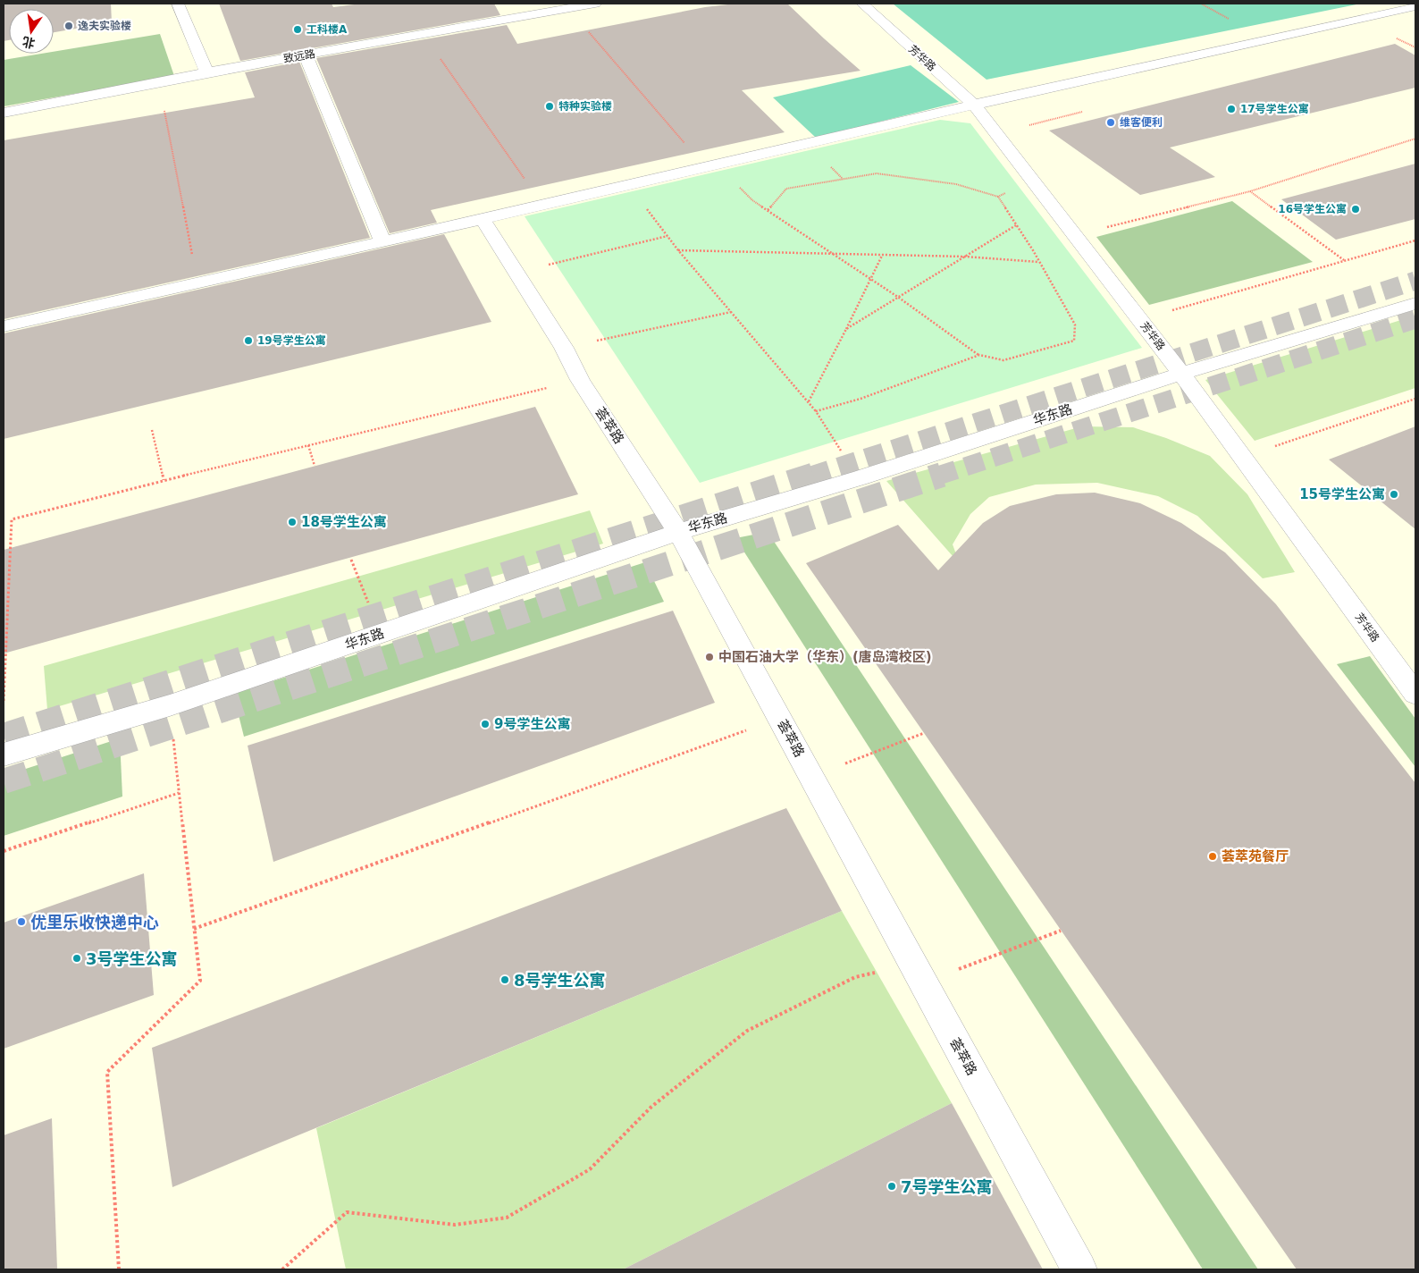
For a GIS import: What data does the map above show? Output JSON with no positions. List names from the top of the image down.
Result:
{
  "streets": {
    "street": [
      "致远路",
      "芳华路",
      "华东路",
      "荟萃路"
    ]
  },
  "crossings": [
    ["芳华路", "华东路"],
    ["华东路", "荟萃路"]
  ],
  "places": [
    "逸夫实验楼",
    "工科楼A",
    "特种实验楼",
    "17号学生公寓",
    "维客便利",
    "16号学生公寓",
    "19号学生公寓",
    "15号学生公寓",
    "18号学生公寓",
    "中国石油大学（华东）(唐岛湾校区)",
    "9号学生公寓",
    "荟萃苑餐厅",
    "优里乐收快递中心",
    "3号学生公寓",
    "8号学生公寓",
    "7号学生公寓"
  ],
  "north": "bottom"
}
